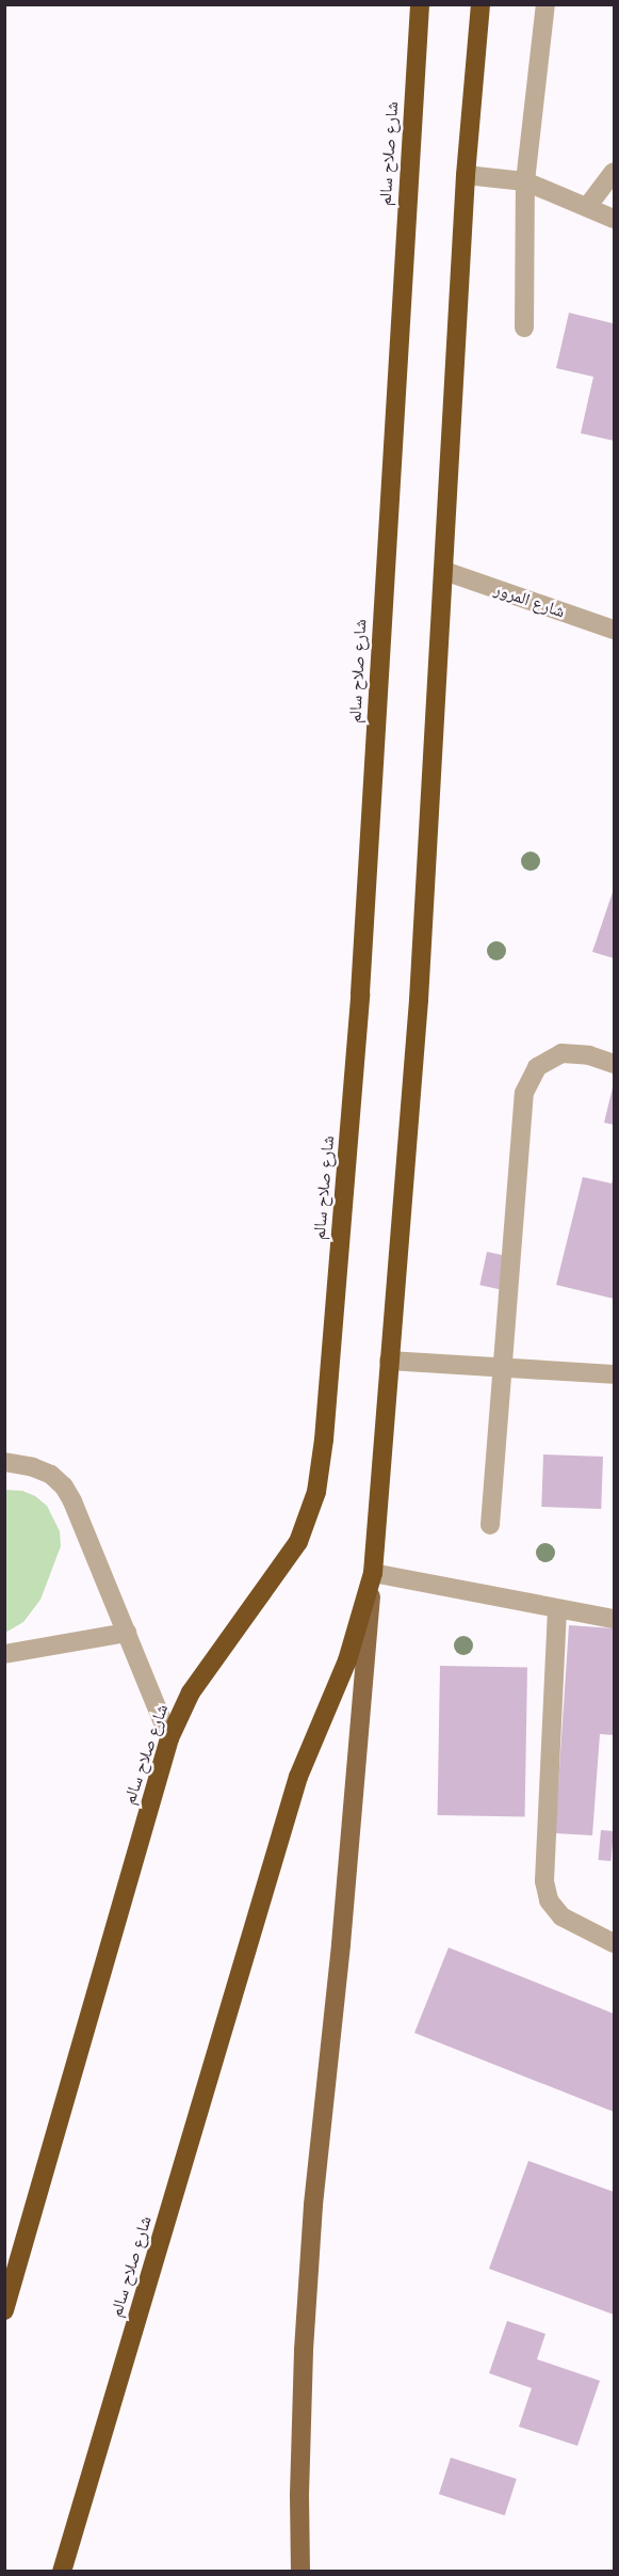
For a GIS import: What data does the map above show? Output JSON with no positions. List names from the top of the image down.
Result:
{
  "streets": {
    "highway": ["شارع صلاح سالم"],
    "street": ["شارع المرور"]
  },
  "crossings": [
    ["شارع صلاح سالم", "شارع المرور"]
  ]
}
